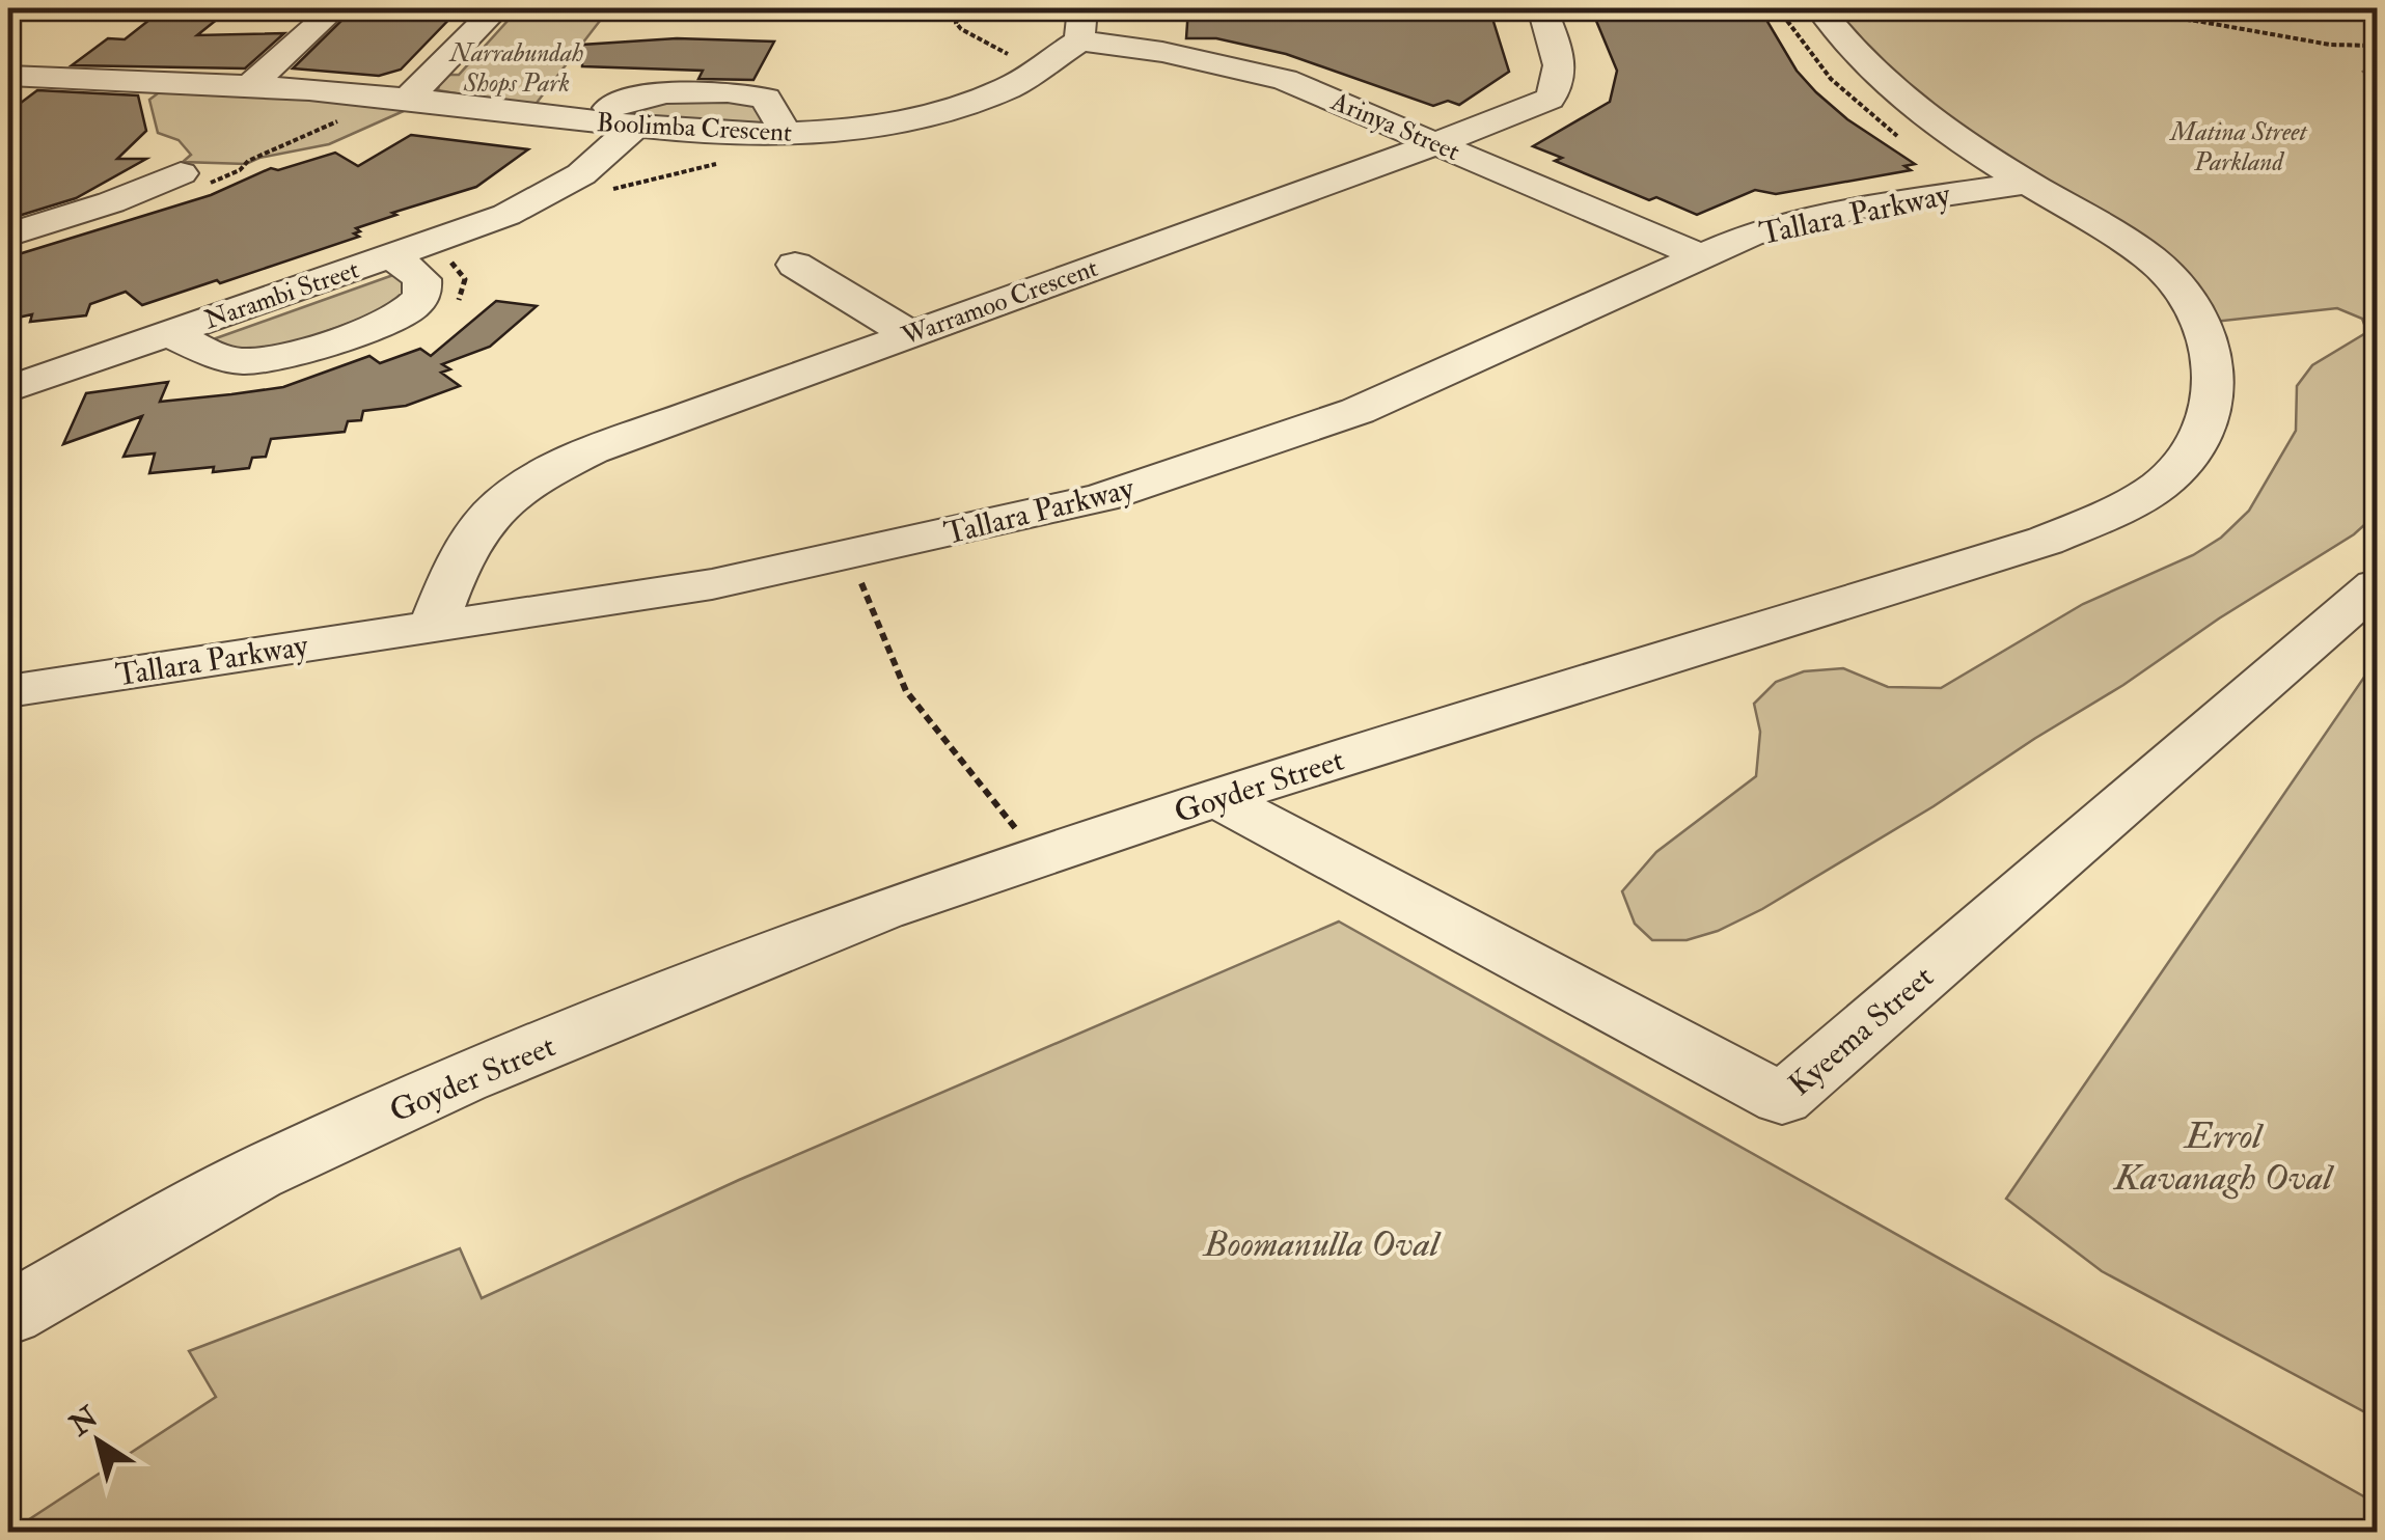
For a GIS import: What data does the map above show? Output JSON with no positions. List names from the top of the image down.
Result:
{
  "streets": {
    "street": [
      "Arinya Street",
      "Boolimba Crescent",
      "Tallara Parkway",
      "Narambi Street",
      "Warramoo Crescent",
      "Goyder Street",
      "Kyeema Street"
    ]
  },
  "crossings": [
    ["Arinya Street", "Boolimba Crescent"],
    ["Arinya Street", "Tallara Parkway"],
    ["Arinya Street", "Warramoo Crescent"],
    ["Boolimba Crescent", "Narambi Street"],
    ["Tallara Parkway", "Warramoo Crescent"],
    ["Tallara Parkway", "Goyder Street"],
    ["Goyder Street", "Kyeema Street"]
  ],
  "parks": [
    "Narrabundah Shops Park",
    "Matina Street Parkland",
    "Errol Kavanagh Oval",
    "Boomanulla Oval"
  ],
  "north": "top left"
}
